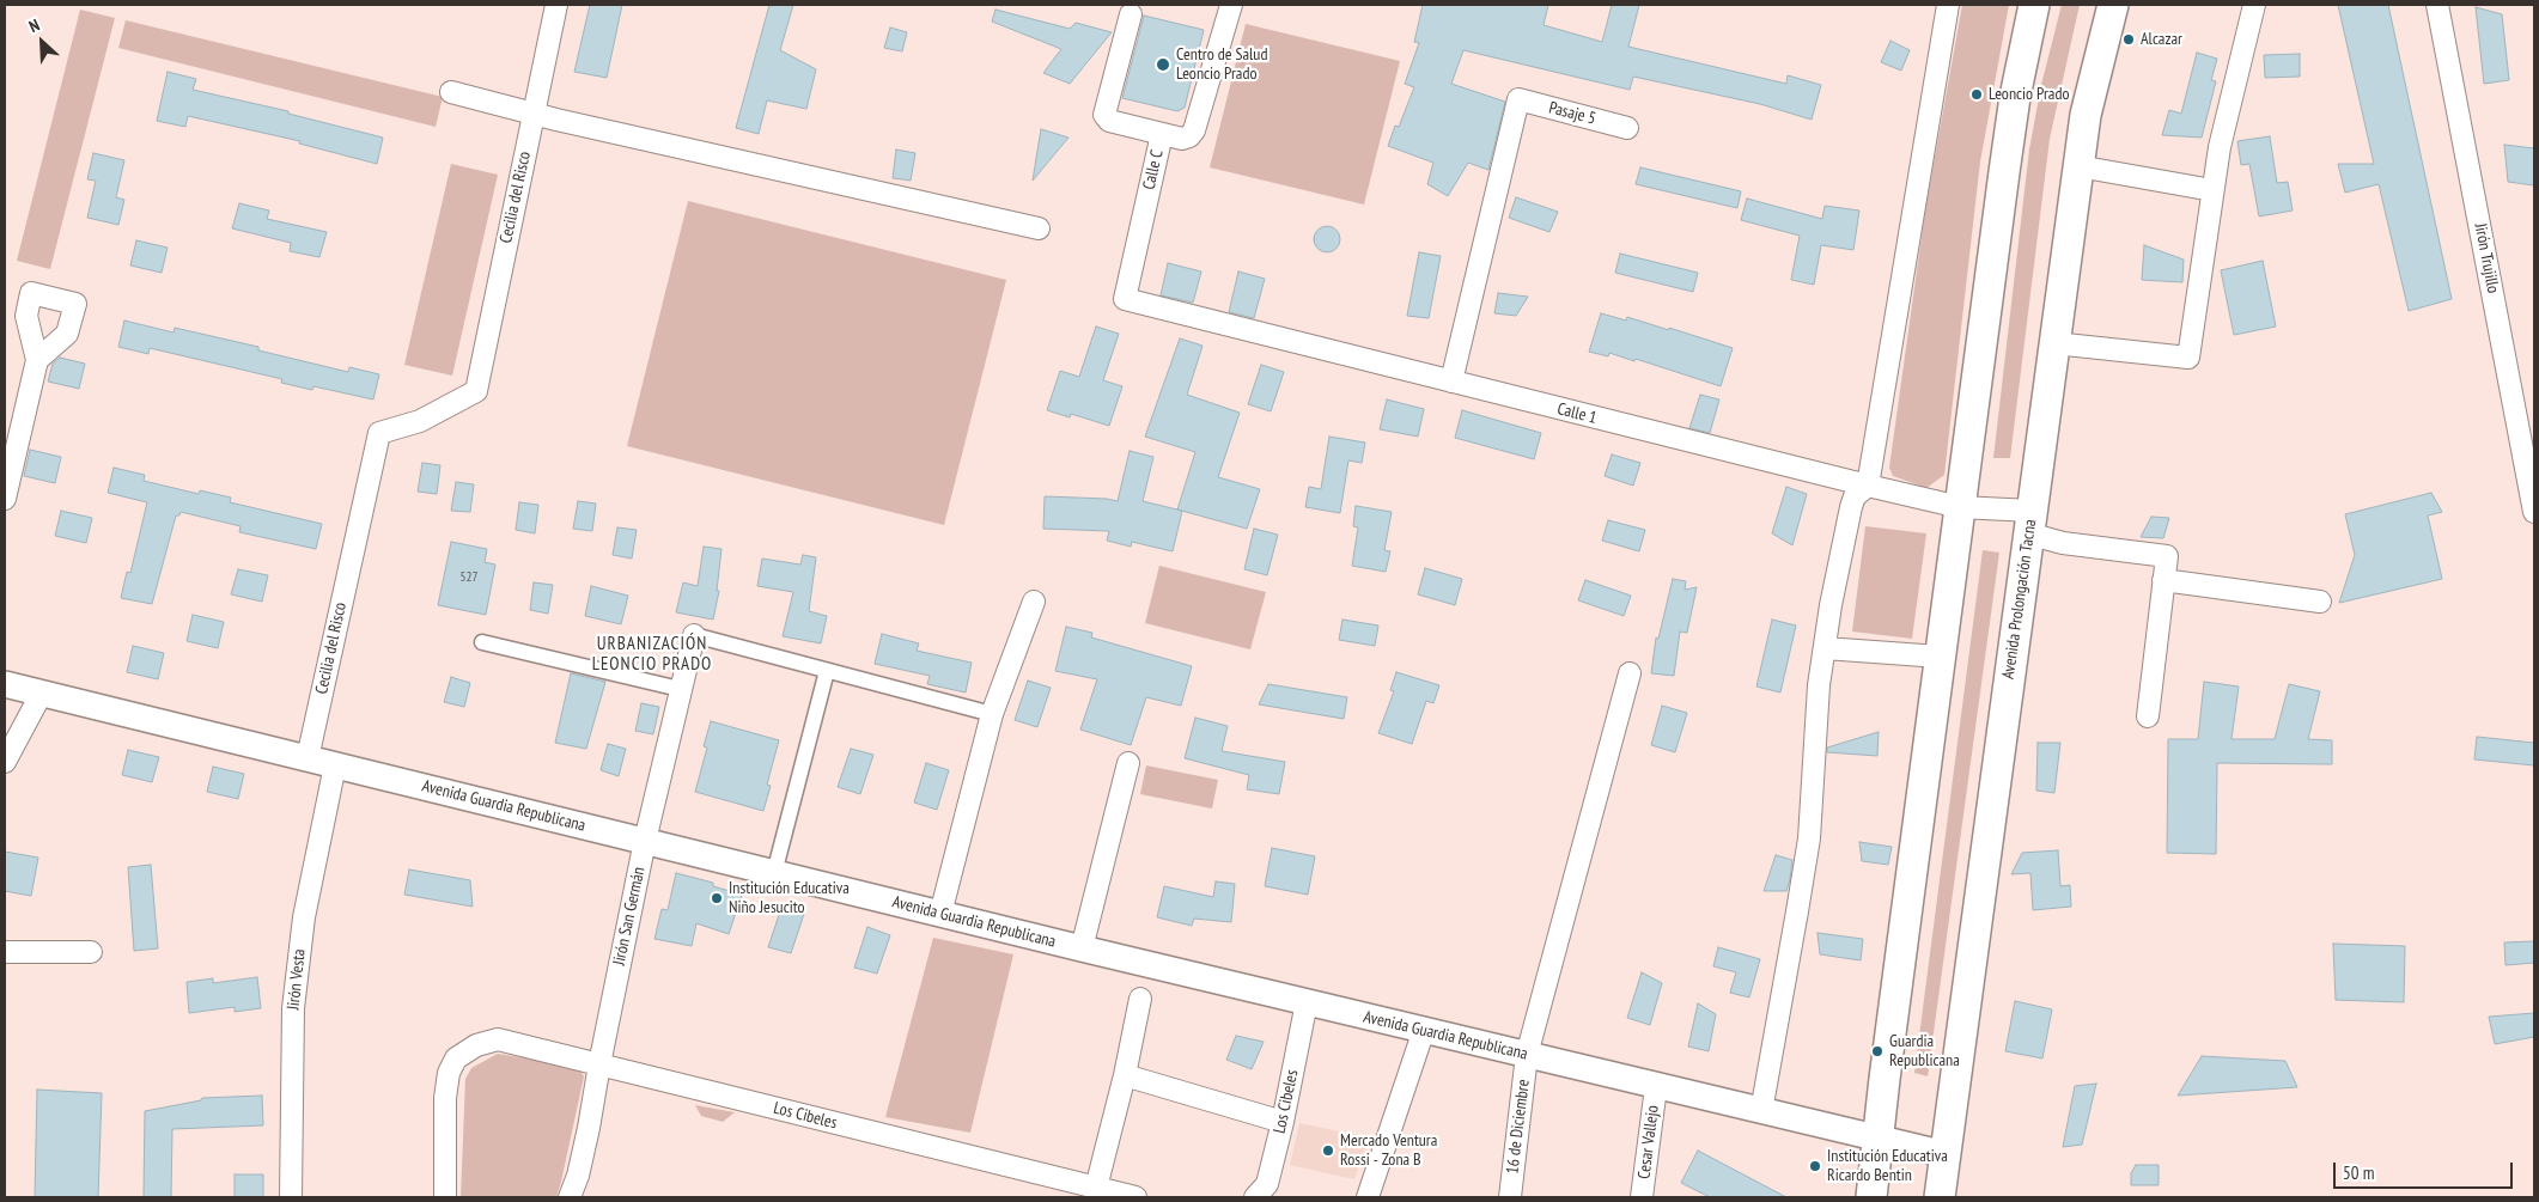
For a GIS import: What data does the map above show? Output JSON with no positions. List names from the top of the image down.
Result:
{
  "streets": {
    "main road": ["Avenida Prolongación Tacna"],
    "street": [
      "Pasaje 5",
      "Calle C",
      "Cecilia del Risco",
      "Jirón Trujillo",
      "Calle 1",
      "Avenida Guardia Republicana",
      "Jirón San Germán",
      "Jirón Vesta",
      "Los Cibeles",
      "16 de Diciembre",
      "Cesar Vallejo"
    ]
  },
  "crossings": [
    ["Pasaje 5", "Calle 1"],
    ["Calle C", "Calle 1"],
    ["Cecilia del Risco", "Avenida Guardia Republicana"],
    ["Calle 1", "Avenida Prolongación Tacna"],
    ["Avenida Prolongación Tacna", "Avenida Guardia Republicana"],
    ["Avenida Guardia Republicana", "Jirón San Germán"],
    ["Avenida Guardia Republicana", "Jirón Vesta"],
    ["Avenida Guardia Republicana", "Los Cibeles"],
    ["Avenida Guardia Republicana", "16 de Diciembre"],
    ["Avenida Guardia Republicana", "Cesar Vallejo"],
    ["Jirón San Germán", "Los Cibeles"]
  ],
  "districts": ["URBANIZACIÓN LEONCIO PRADO"],
  "places": [
    "Alcazar",
    "Centro de Salud Leoncio Prado",
    "Leoncio Prado",
    "Institución Educativa Niño Jesucito",
    "Guardia Republicana",
    "Mercado Ventura Rossi - Zona B",
    "Institución Educativa Ricardo Bentin"
  ],
  "house_numbers": ["527"],
  "scale_bar": "50 m",
  "north": "top left"
}
